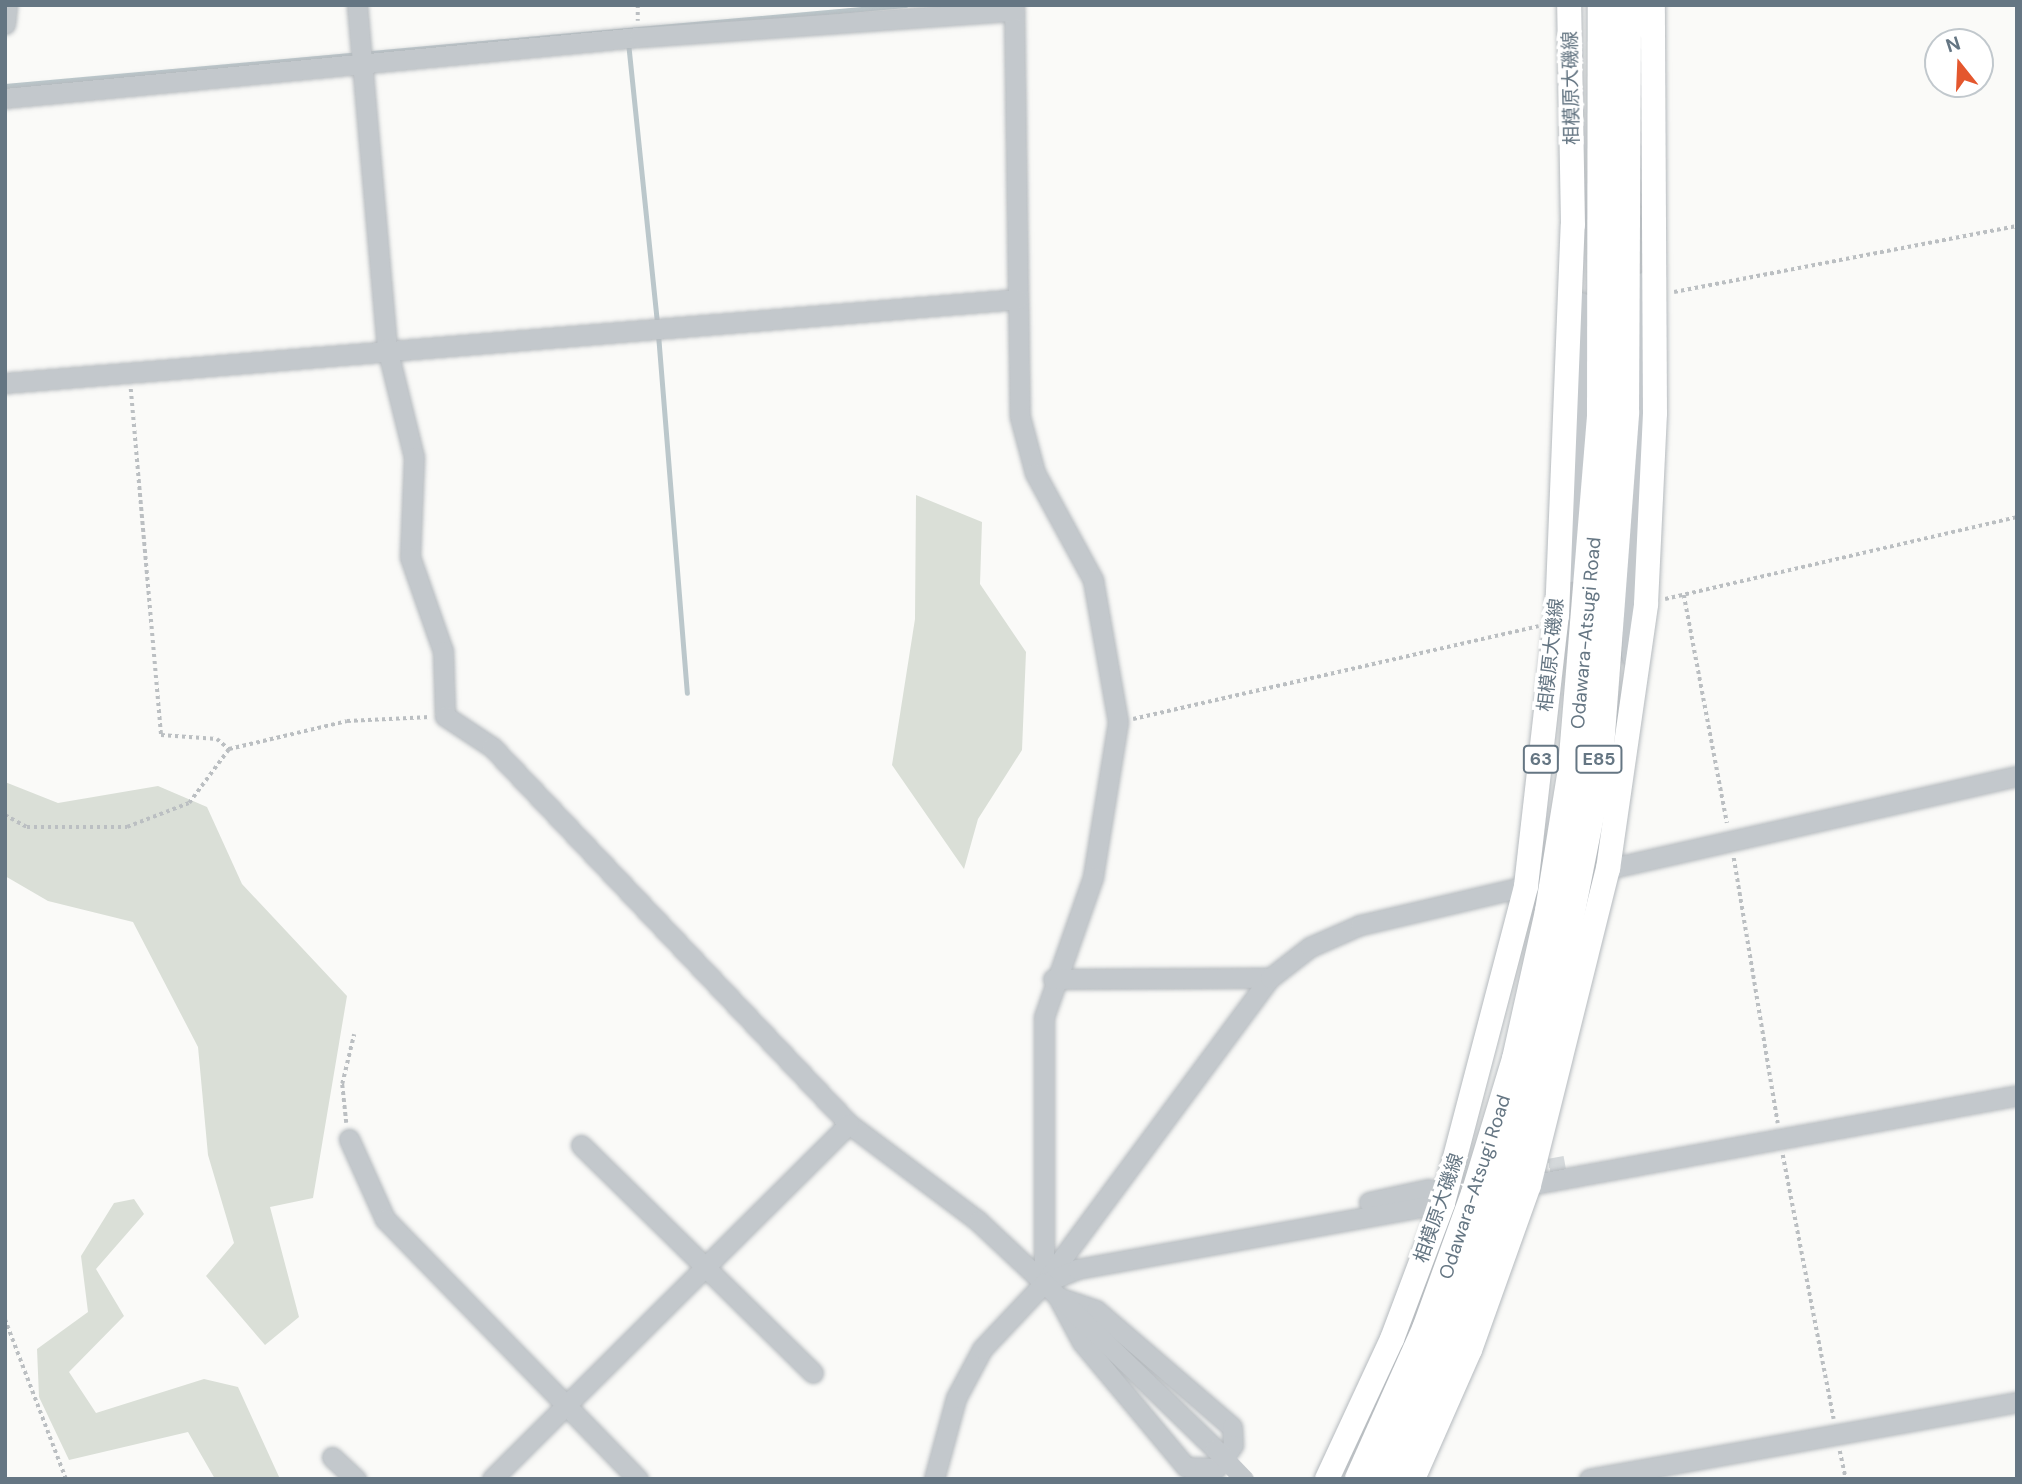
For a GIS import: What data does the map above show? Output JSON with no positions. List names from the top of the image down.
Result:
{
  "streets": {
    "highway": ["Odawara-Atsugi Road", "E85"],
    "main road": ["相模原大磯線", "63"]
  },
  "north": "top"
}
